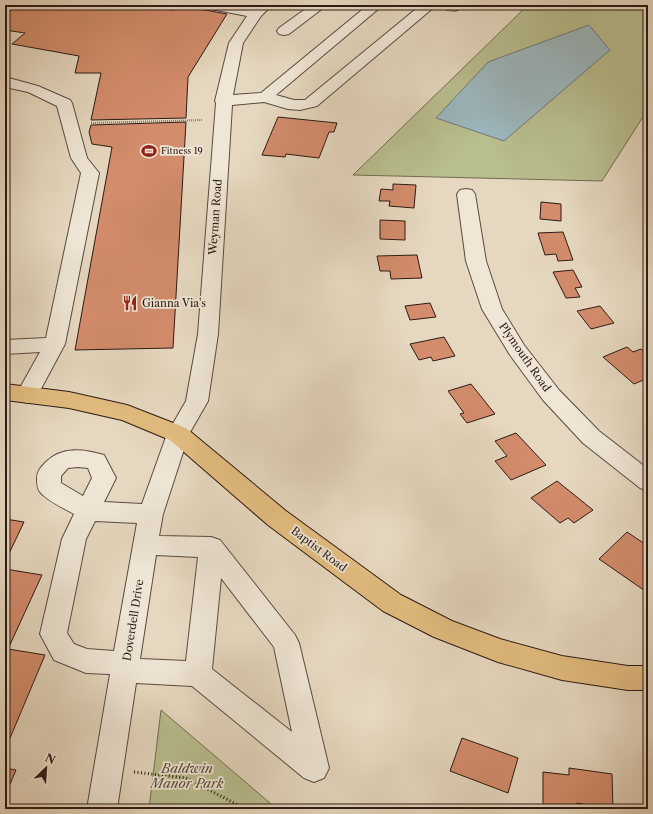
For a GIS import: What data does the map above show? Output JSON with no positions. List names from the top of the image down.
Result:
{
  "streets": {
    "main road": ["Baptist Road"],
    "street": ["Weyman Road", "Plymouth Road", "Doverdell Drive"]
  },
  "crossings": [
    ["Weyman Road", "Baptist Road"],
    ["Weyman Road", "Doverdell Drive"],
    ["Baptist Road", "Doverdell Drive"]
  ],
  "parks": ["Baldwin Manor Park"],
  "places": {
    "sports": ["Fitness 19"],
    "restaurant": ["Gianna Via's"]
  },
  "north": "top right"
}
